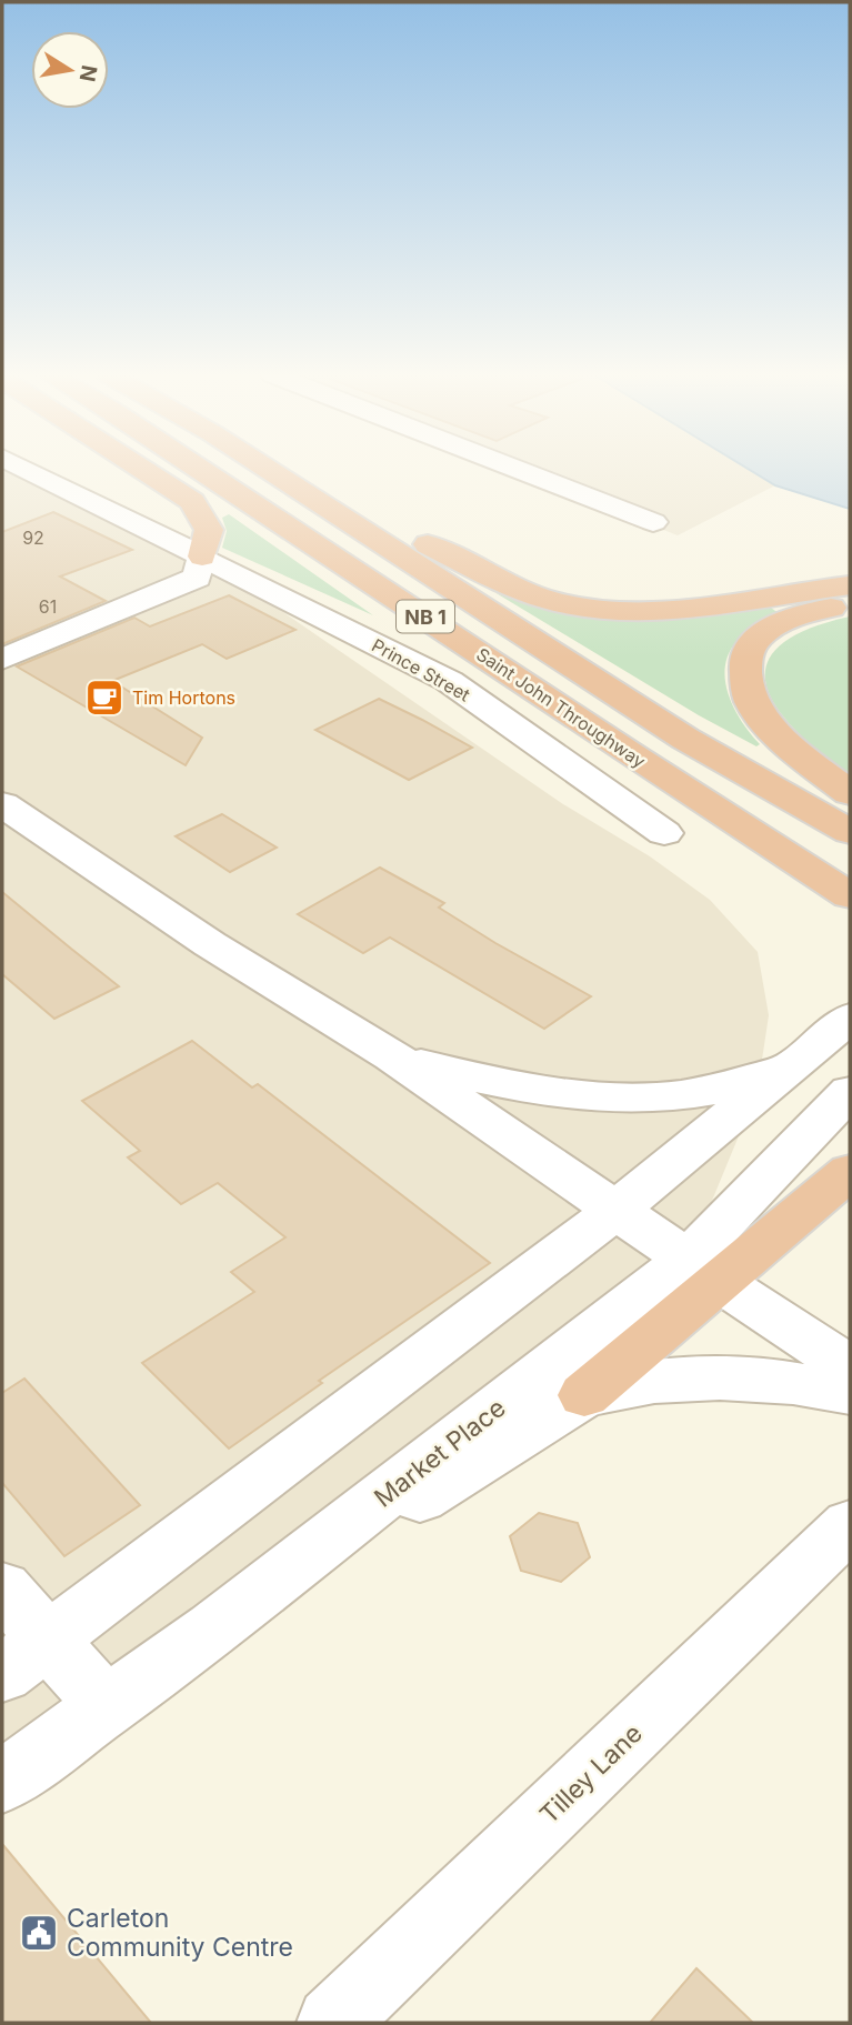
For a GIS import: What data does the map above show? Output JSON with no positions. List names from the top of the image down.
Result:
{
  "streets": {
    "highway": ["NB 1", "Saint John Throughway"],
    "street": ["Prince Street", "Market Place", "Tilley Lane"]
  },
  "places": {
    "cafe": ["Tim Hortons"],
    "public building": ["Carleton Community Centre"]
  },
  "house_numbers": ["92", "61"],
  "north": "right"
}
